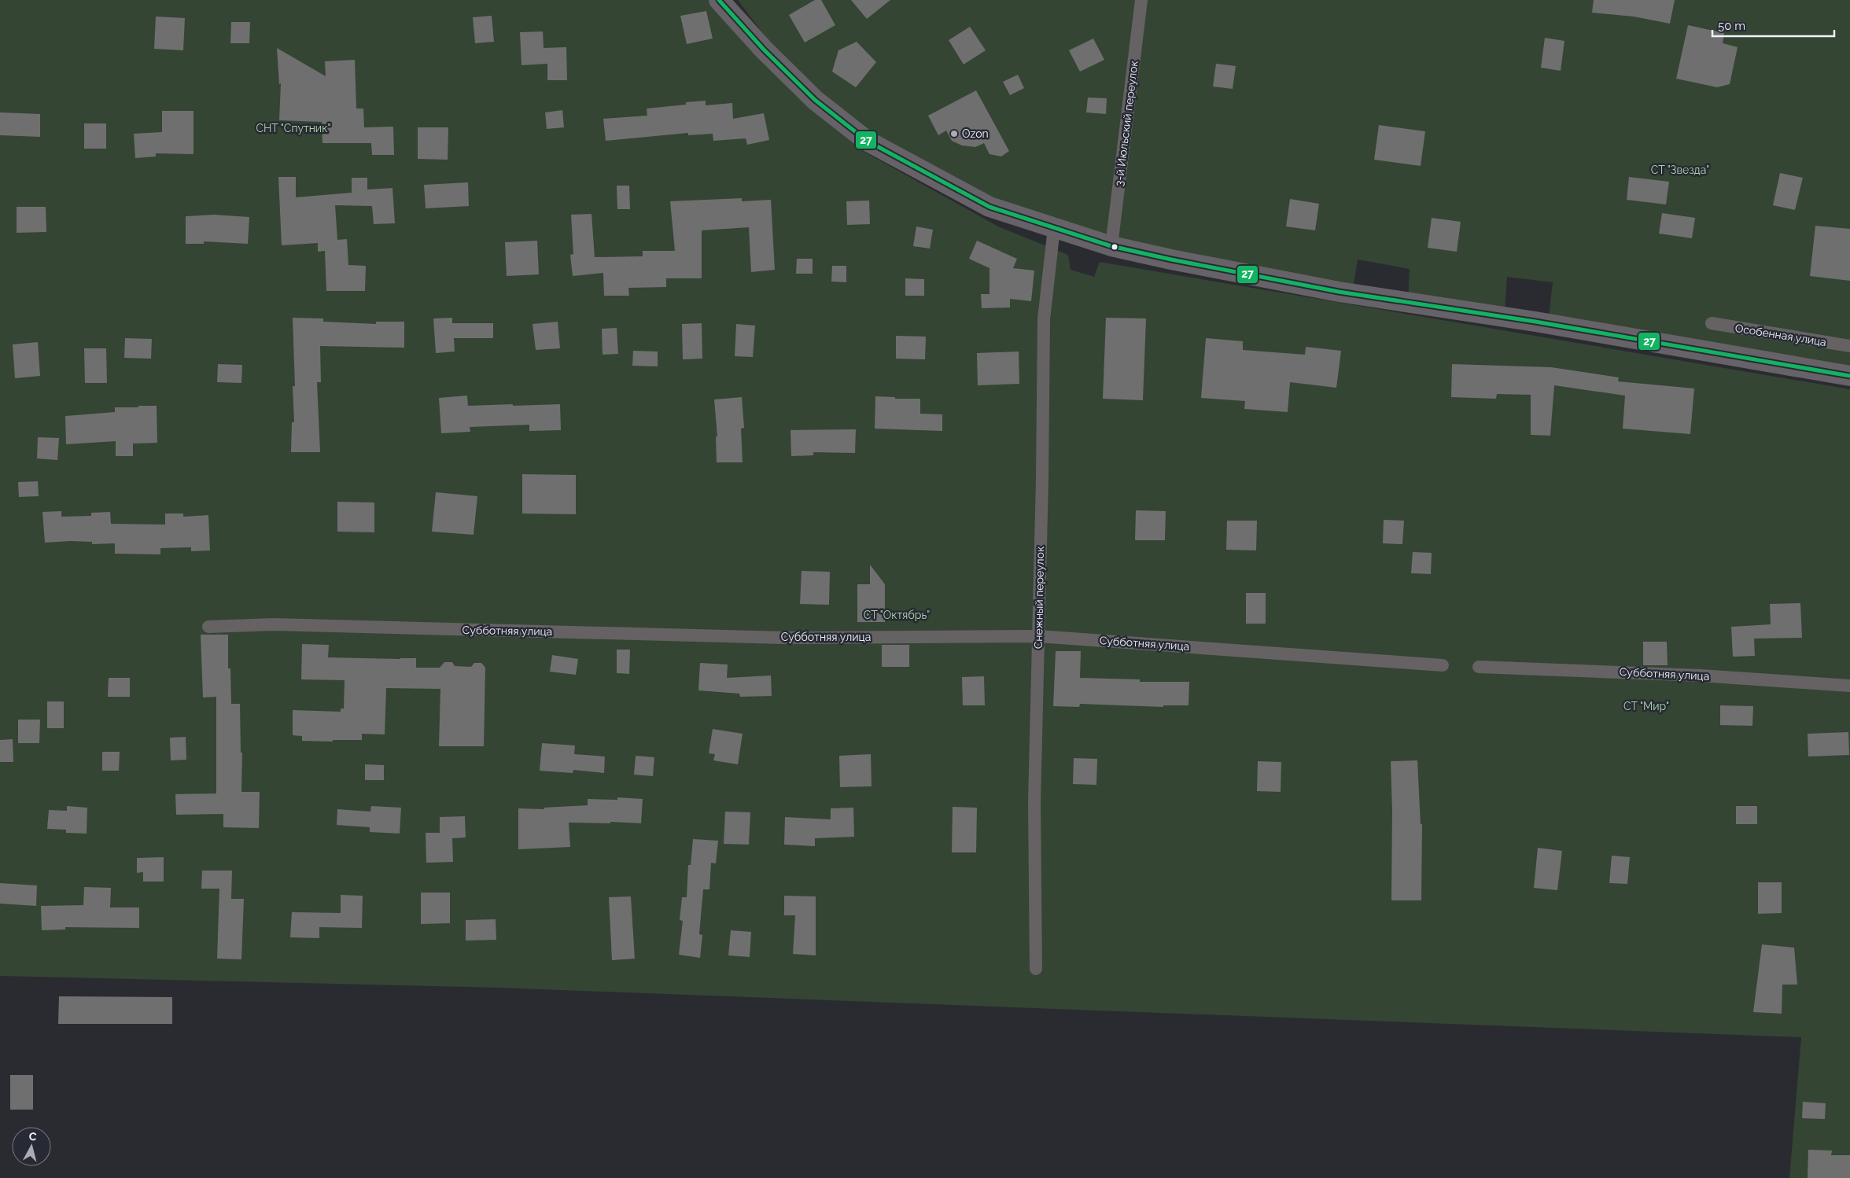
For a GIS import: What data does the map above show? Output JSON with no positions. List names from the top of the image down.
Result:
{
  "streets": {
    "street": [
      "3-й Июльский переулок",
      "Особенная улица",
      "Снежный переулок",
      "Субботняя улица"
    ]
  },
  "crossings": [
    ["Снежный переулок", "Субботняя улица"]
  ],
  "parks": [
    "СНТ \"Спутник\"",
    "СТ \"Звезда\"",
    "СТ \"Октябрь\"",
    "СТ \"Мир\""
  ],
  "places": ["Ozon"],
  "lines": ["transit line 27"],
  "scale_bar": "50 m",
  "north": "top"
}
